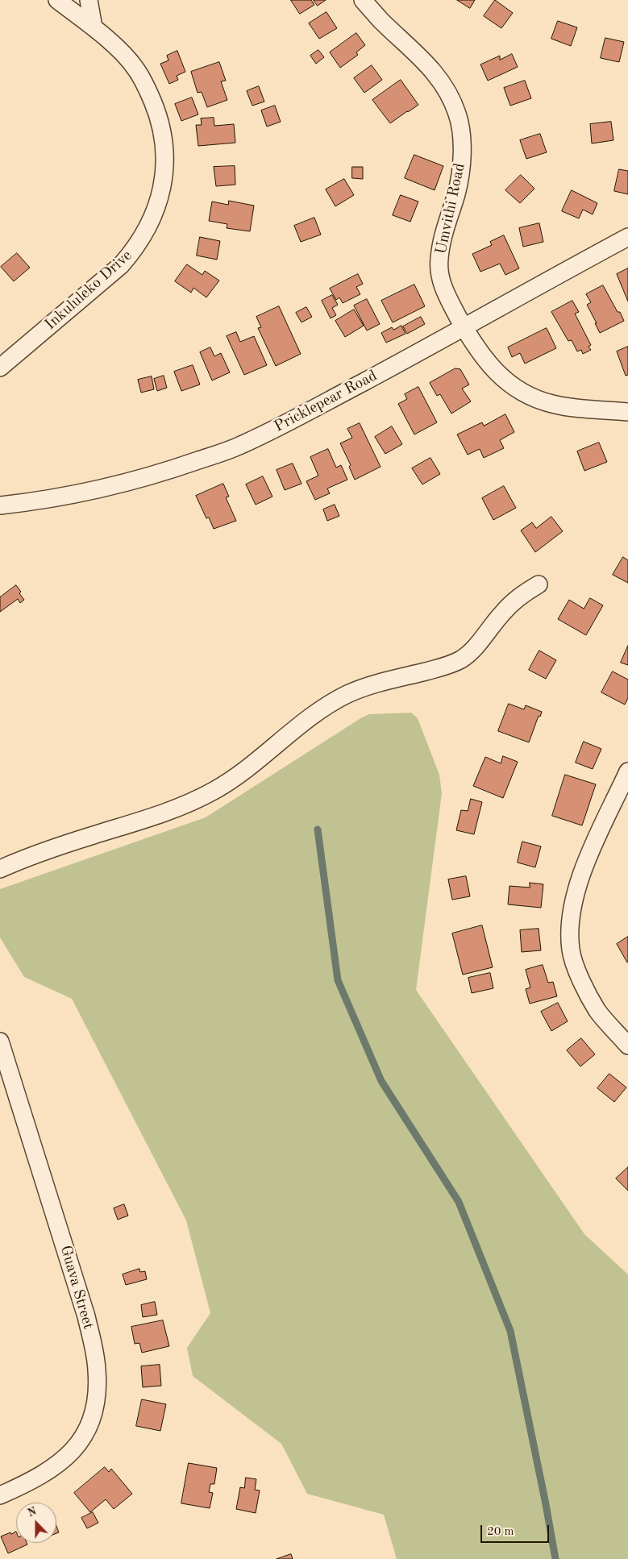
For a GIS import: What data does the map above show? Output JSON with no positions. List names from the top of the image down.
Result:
{
  "streets": {
    "street": [
      "Umvithi Road",
      "Inkululeko Drive",
      "Pricklepear Road",
      "Guava Street"
    ]
  },
  "crossings": [
    ["Umvithi Road", "Pricklepear Road"]
  ],
  "scale_bar": "20 m",
  "north": "top"
}
